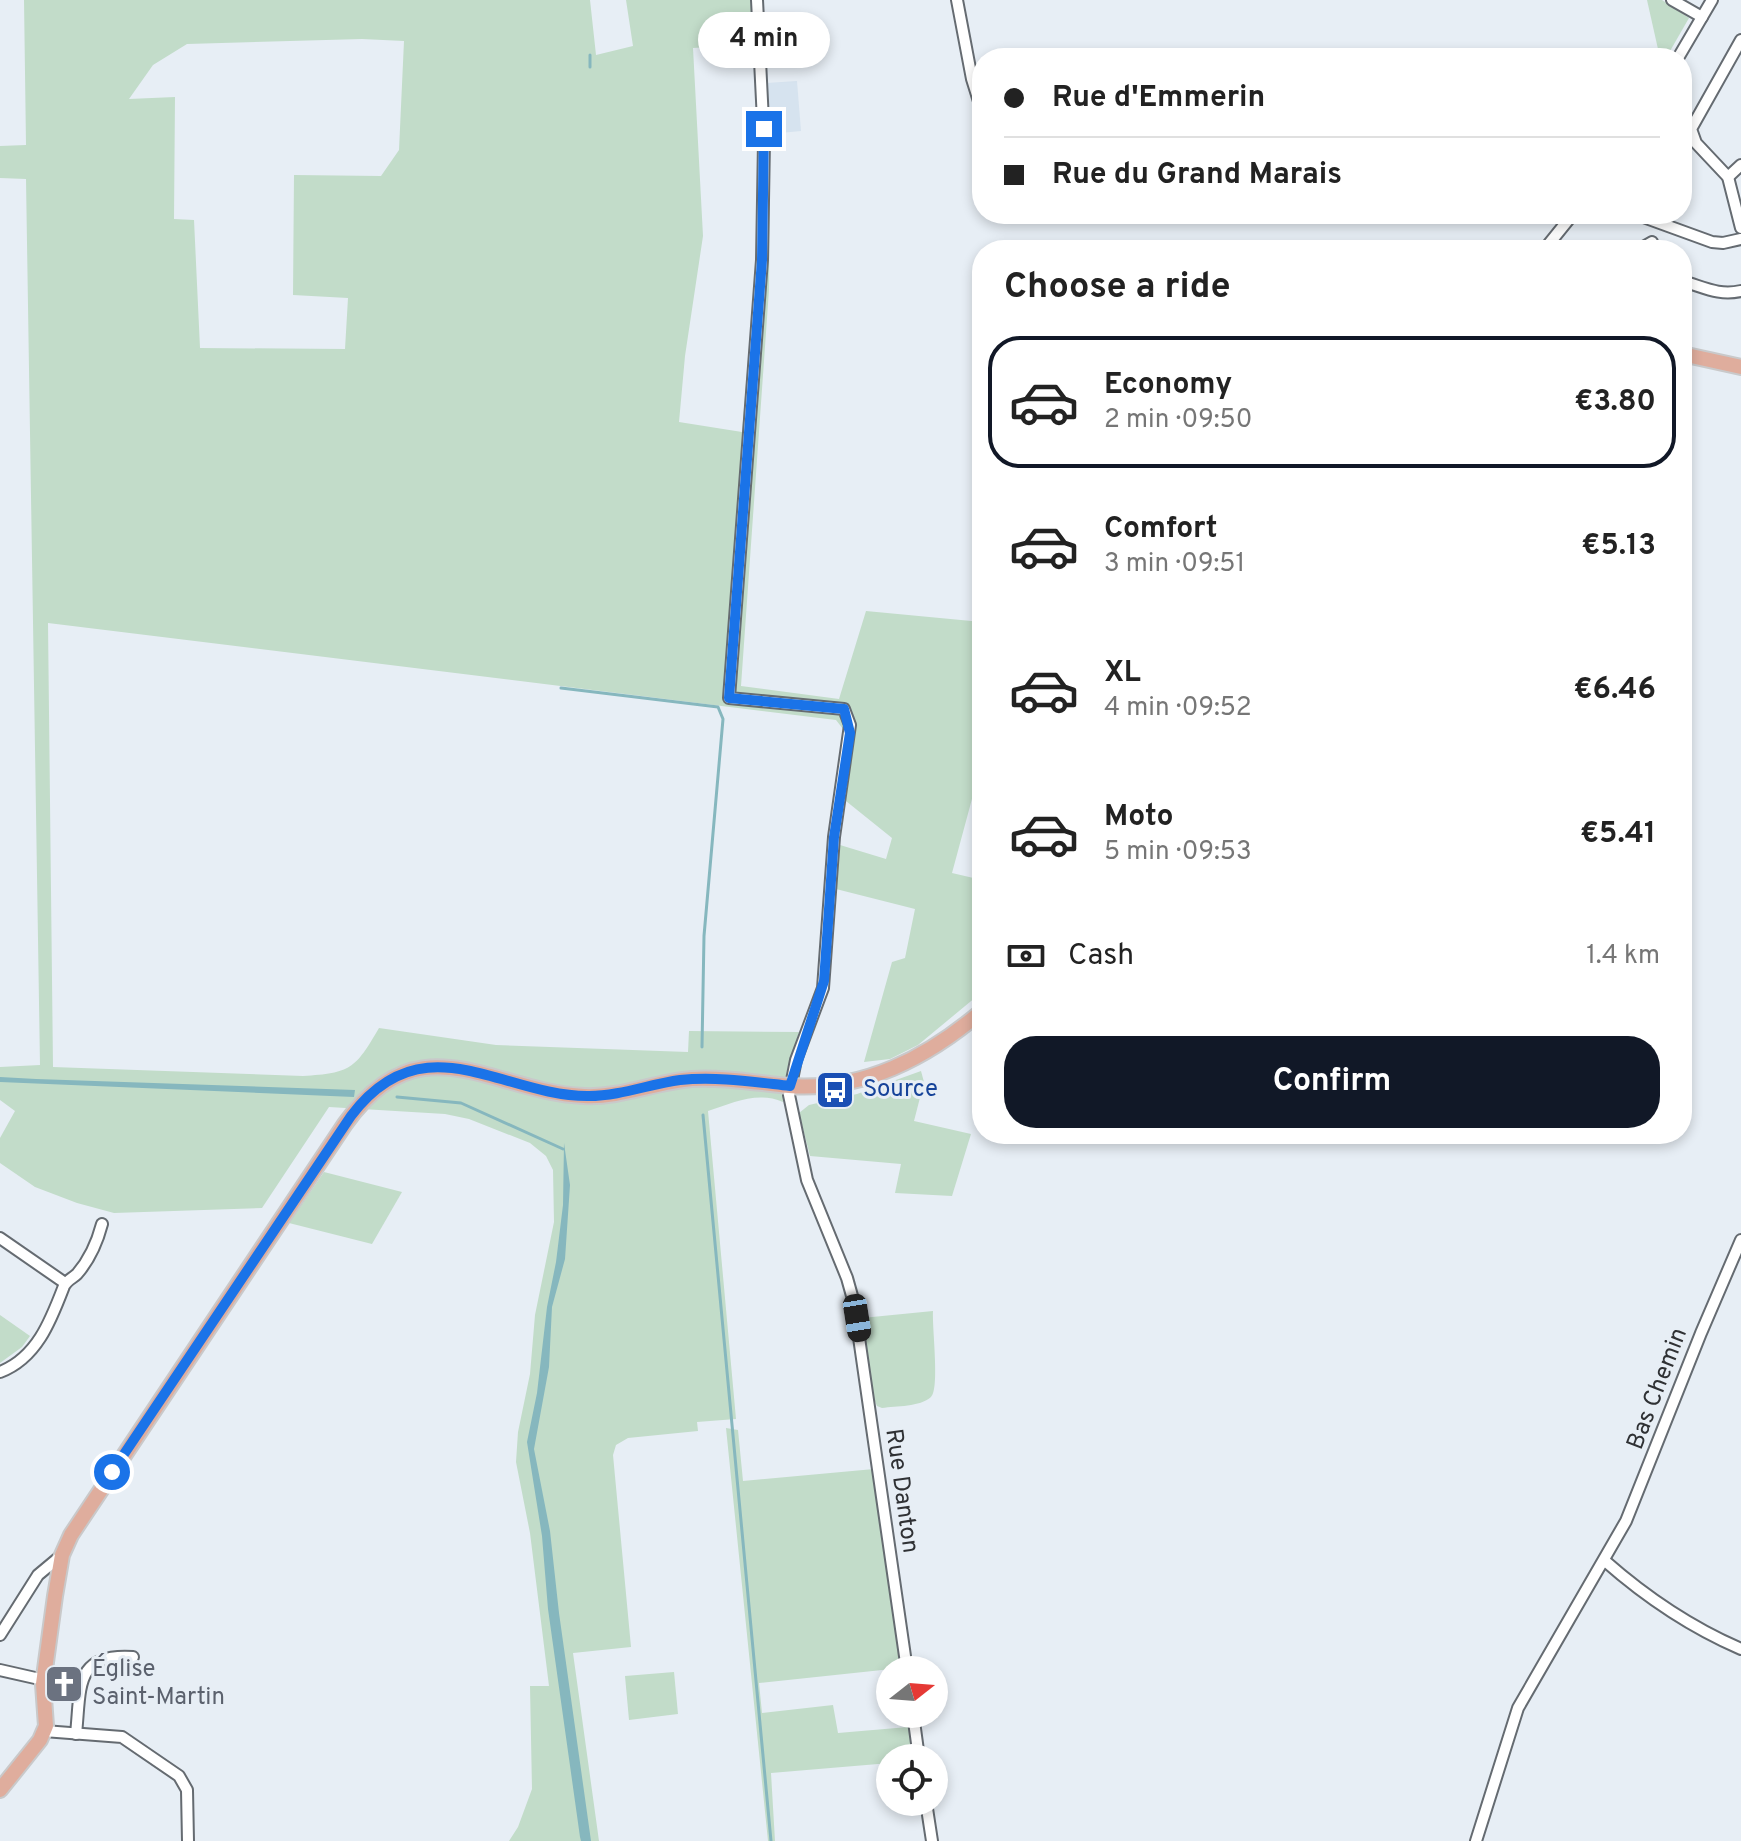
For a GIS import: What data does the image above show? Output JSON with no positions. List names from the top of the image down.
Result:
{
  "streets": {
    "street": ["Bas Chemin", "Rue Danton"]
  },
  "places": {
    "bus stop": ["Source"],
    "church": ["Église Saint-Martin"]
  },
  "north": "right",
  "page": {
    "bubble": "4 min",
    "banner": ["Rue d'Emmerin", "Rue du Grand Marais"],
    "heading": "Choose a ride",
    "list": [
      {
        "name": "Economy",
        "note": "2 min · 09:50",
        "value": "€3.80"
      },
      {
        "name": "Comfort",
        "note": "3 min · 09:51",
        "value": "€5.13"
      },
      {
        "name": "XL",
        "note": "4 min · 09:52",
        "value": "€6.46"
      },
      {
        "name": "Moto",
        "note": "5 min · 09:53",
        "value": "€5.41"
      }
    ],
    "pay": ["Cash", "1.4 km"],
    "buttons": "Confirm"
  }
}
